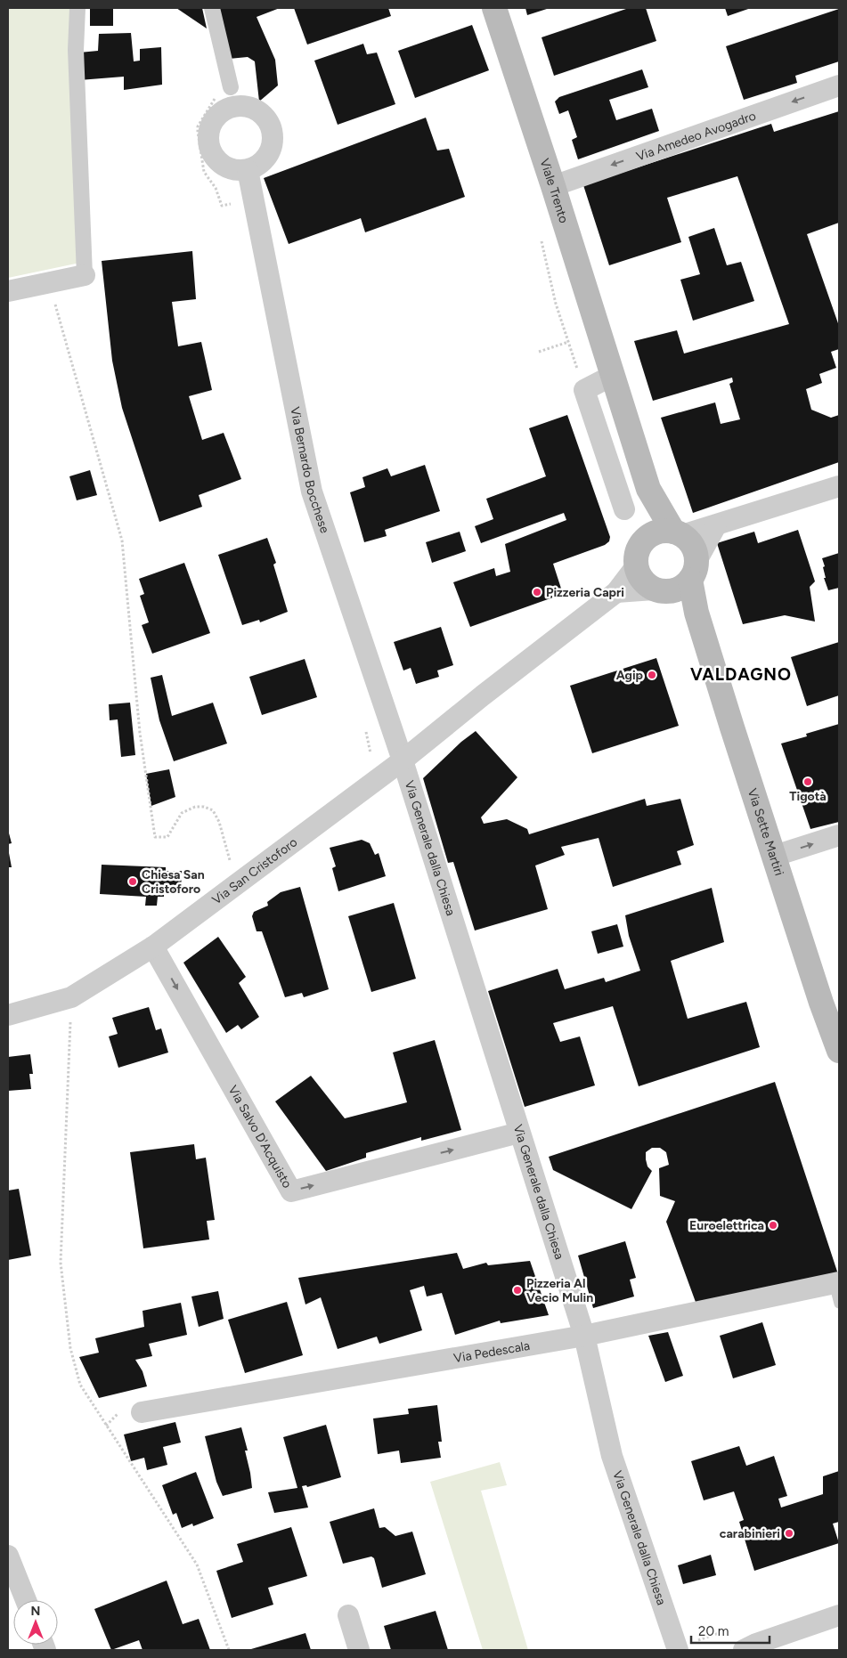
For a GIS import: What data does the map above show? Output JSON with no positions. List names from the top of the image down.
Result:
{
  "streets": {
    "main road": ["Viale Trento", "Via Sette Martiri"],
    "street": [
      "Via Amedeo Avogadro",
      "Via Bernardo Bocchese",
      "Via Generale dalla Chiesa",
      "Via San Cristoforo",
      "Via Salvo D'Acquisto",
      "Via Pedescala"
    ]
  },
  "crossings": [
    ["Via Amedeo Avogadro", "Viale Trento"],
    ["Via Bernardo Bocchese", "Via Generale dalla Chiesa"],
    ["Via Bernardo Bocchese", "Via San Cristoforo"],
    ["Via Sette Martiri", "Via San Cristoforo"],
    ["Via Generale dalla Chiesa", "Via San Cristoforo"],
    ["Via Generale dalla Chiesa", "Via Salvo D'Acquisto"],
    ["Via Generale dalla Chiesa", "Via Pedescala"],
    ["Via San Cristoforo", "Via Salvo D'Acquisto"]
  ],
  "one_way": ["Via Amedeo Avogadro"],
  "districts": ["VALDAGNO"],
  "places": [
    "Pizzeria Capri",
    "Agip",
    "Tigotà",
    "Chiesa San Cristoforo",
    "Euroelettrica",
    "Pizzeria Al Vecio Mulin",
    "carabinieri"
  ],
  "scale_bar": "20 m",
  "north": "top"
}
